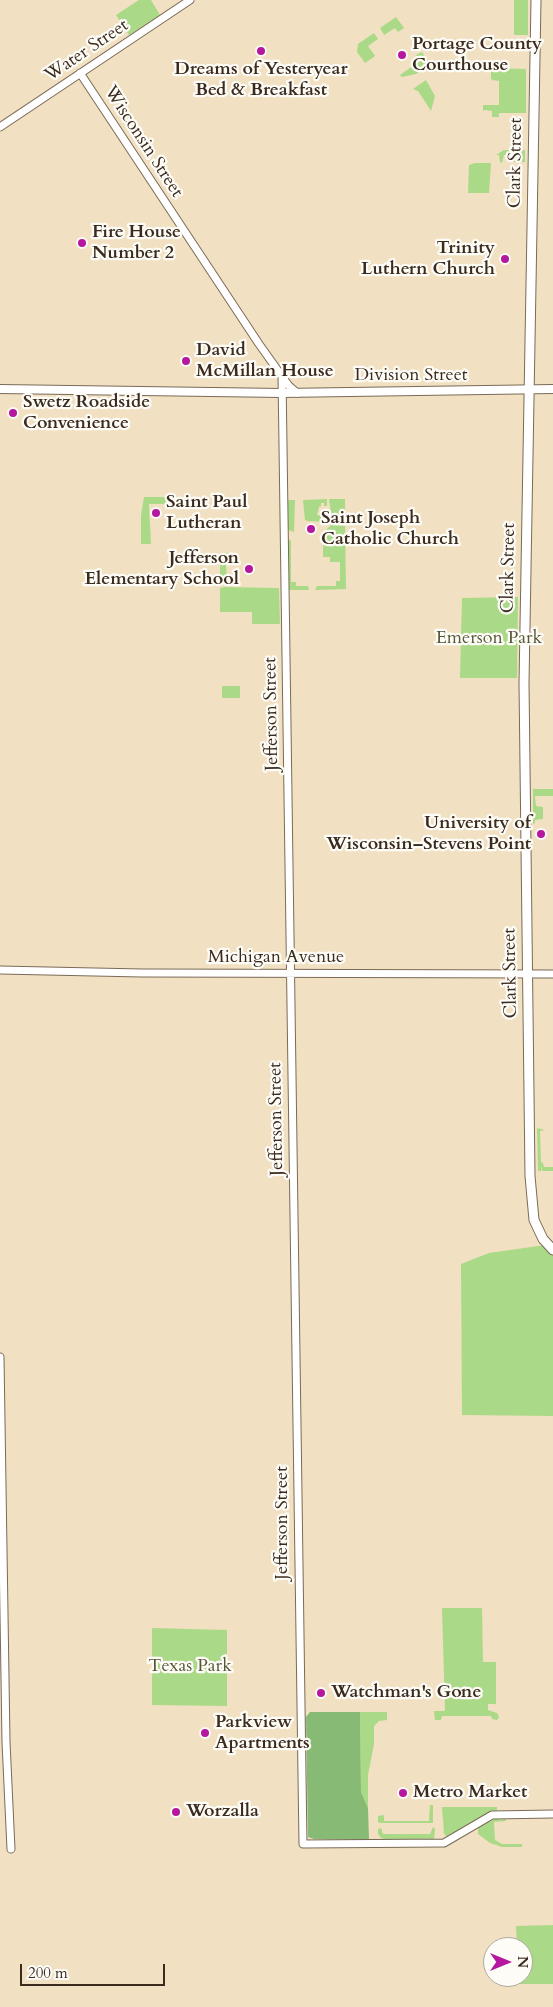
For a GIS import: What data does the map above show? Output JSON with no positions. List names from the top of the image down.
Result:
{
  "streets": {
    "main road": ["Clark Street", "Division Street"],
    "street": [
      "Water Street",
      "Wisconsin Street",
      "Jefferson Street",
      "Michigan Avenue"
    ]
  },
  "crossings": [
    ["Water Street", "Wisconsin Street"],
    ["Wisconsin Street", "Division Street"],
    ["Wisconsin Street", "Jefferson Street"],
    ["Clark Street", "Division Street"],
    ["Clark Street", "Michigan Avenue"],
    ["Division Street", "Jefferson Street"],
    ["Jefferson Street", "Michigan Avenue"]
  ],
  "parks": ["Emerson Park", "Texas Park"],
  "places": [
    "Dreams of Yesteryear Bed & Breakfast",
    "Portage County Courthouse",
    "Fire House Number 2",
    "Trinity Luthern Church",
    "David McMillan House",
    "Swetz Roadside Convenience",
    "Saint Paul Lutheran",
    "Saint Joseph Catholic Church",
    "Jefferson Elementary School",
    "University of Wisconsin–Stevens Point",
    "Watchman's Gone",
    "Parkview Apartments",
    "Metro Market",
    "Worzalla"
  ],
  "scale_bar": "200 m",
  "north": "right"
}
